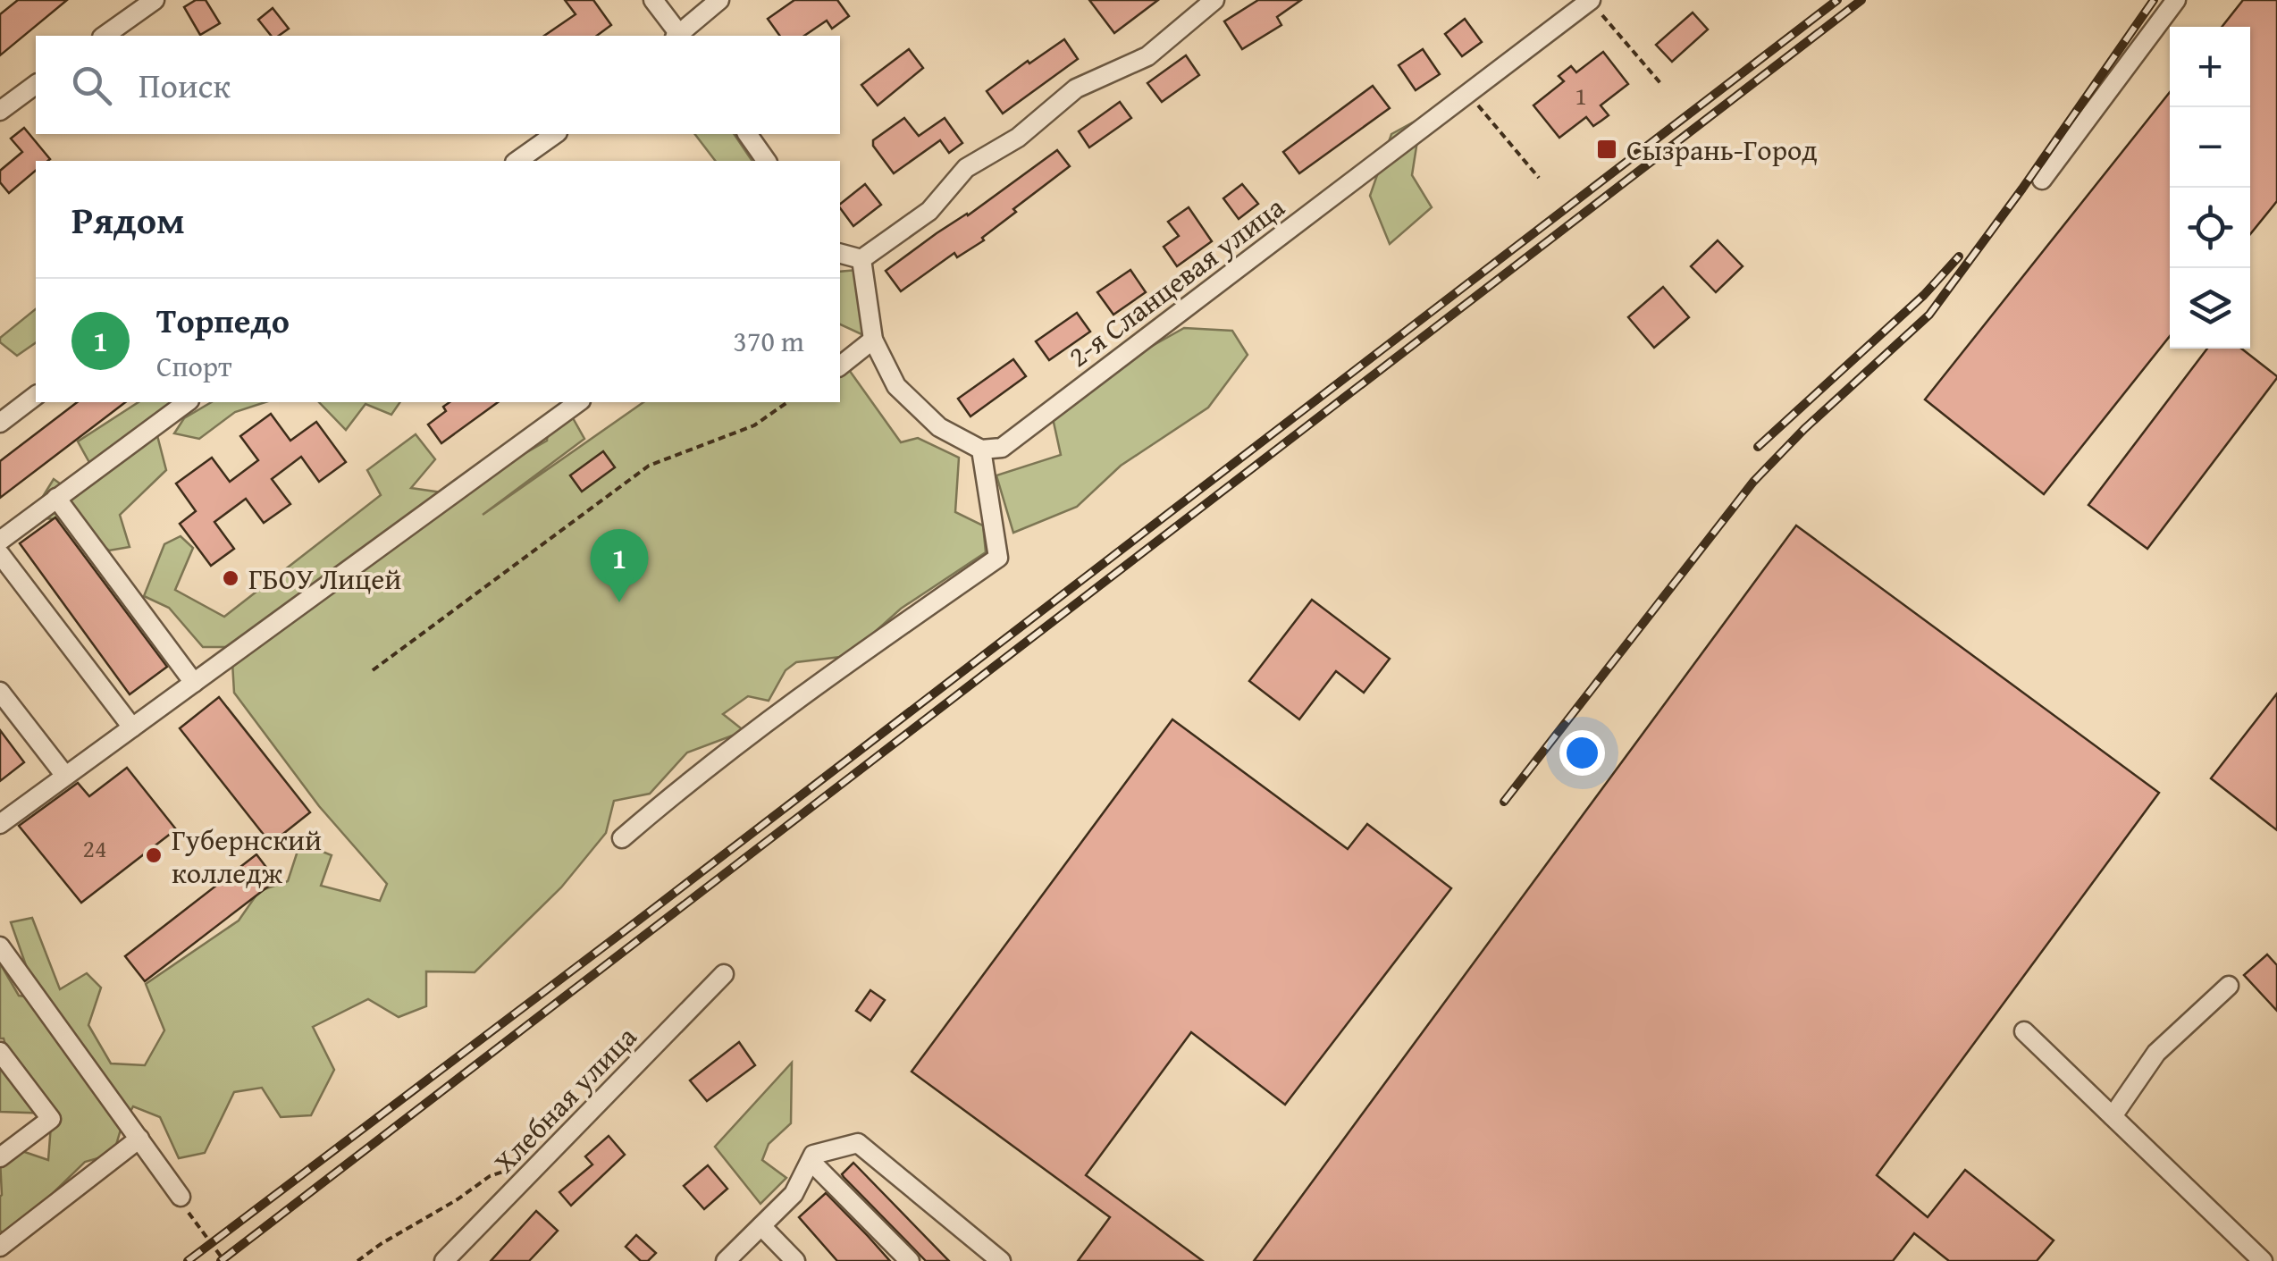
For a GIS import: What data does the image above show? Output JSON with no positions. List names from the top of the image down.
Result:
{
  "streets": {
    "street": ["2-я Сланцевая улица", "Хлебная улица"]
  },
  "places": {
    "transit": ["Сызрань-Город"],
    "other": ["ГБОУ Лицей", "Губернский колледж"]
  },
  "house_numbers": ["1", "24"],
  "page": {
    "map_buttons": ["+", "−"],
    "search": "Поиск",
    "heading": "Рядом",
    "list": [
      {
        "mark": "1",
        "name": "Торпедо",
        "note": "Спорт",
        "value": "370 m"
      }
    ],
    "pins": "1"
  }
}
